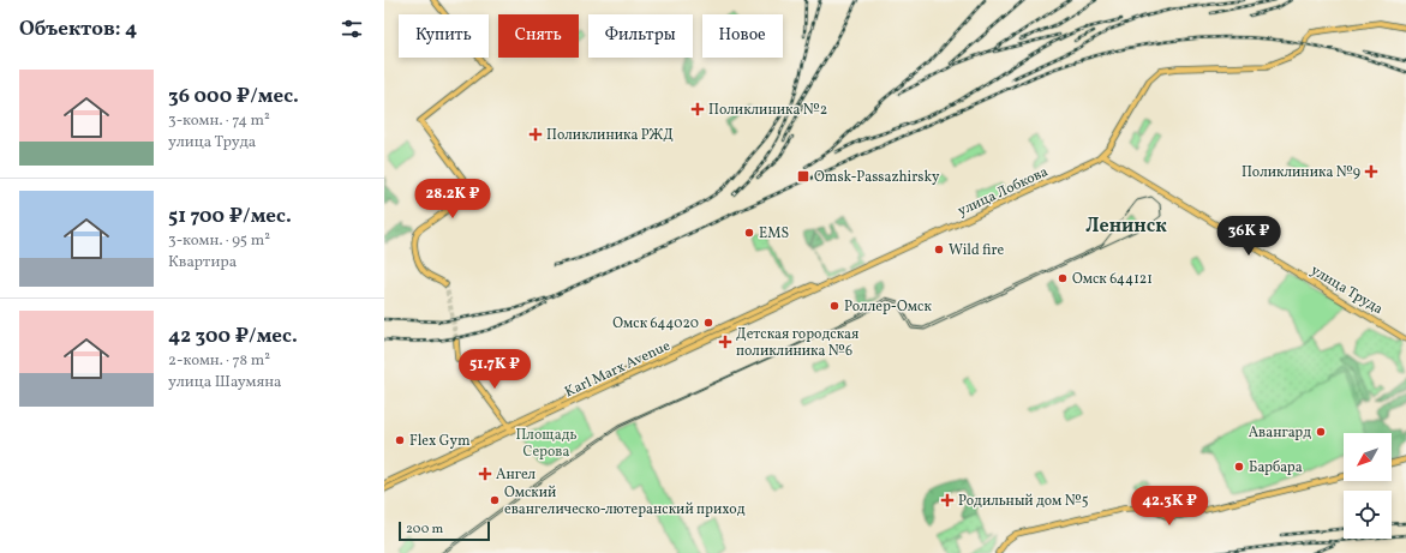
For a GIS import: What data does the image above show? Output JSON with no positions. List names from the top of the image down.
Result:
{
  "streets": {
    "main road": ["улица Лобкова", "улица Труда", "Karl Marx Avenue"]
  },
  "crossings": [
    ["улица Лобкова", "улица Труда"],
    ["улица Лобкова", "Karl Marx Avenue"]
  ],
  "districts": ["Ленинск"],
  "parks": ["Площадь Серова"],
  "places": {
    "health": [
      "Поликлиника №2",
      "Поликлиника РЖД",
      "Поликлиника №9",
      "Детская городская поликлиника №6",
      "Ангел",
      "Родильный дом №5"
    ],
    "transit": ["Omsk-Passazhirsky"],
    "other": [
      "EMS",
      "Wild fire",
      "Омск 644121",
      "Роллер-Омск",
      "Омск 644020",
      "Авангард",
      "Flex Gym",
      "Барбара",
      "Омский евангелическо-лютеранский приход"
    ]
  },
  "scale_bar": "200 m",
  "north": "bottom left",
  "page": {
    "heading": "Объектов: 4",
    "chip": [
      "Купить",
      "Снять",
      "Фильтры",
      "Новое"
    ],
    "list": [
      {
        "name": "36 000 ₽/мес.",
        "note": "3-комн. · 74 m² · улица Труда"
      },
      {
        "name": "51 700 ₽/мес.",
        "note": "3-комн. · 95 m² · Квартира"
      },
      {
        "name": "42 300 ₽/мес.",
        "note": "2-комн. · 78 m² · улица Шаумяна"
      }
    ],
    "price": [
      "28.2K ₽",
      "36K ₽",
      "51.7K ₽",
      "42.3K ₽"
    ],
    "scale": "200 m"
  }
}
